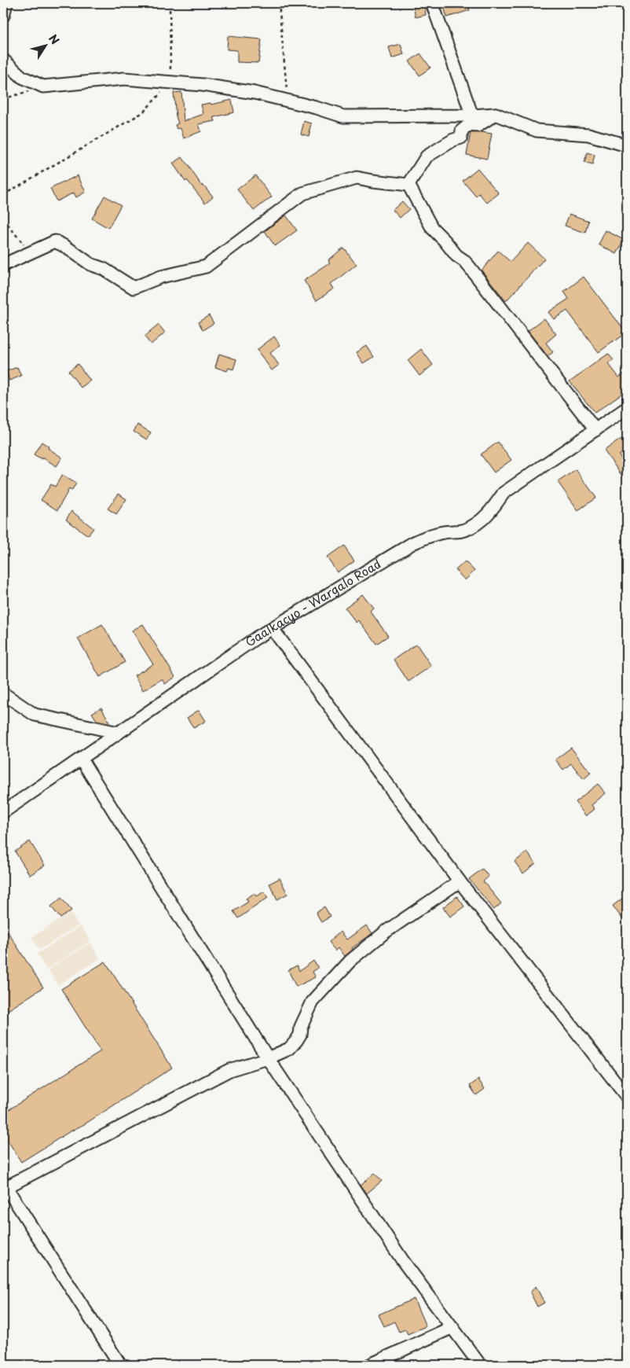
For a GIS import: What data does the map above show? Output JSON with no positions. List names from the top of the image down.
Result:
{
  "streets": {
    "street": ["Gaalkacyo - Wargalo Road"]
  },
  "north": "top right"
}
